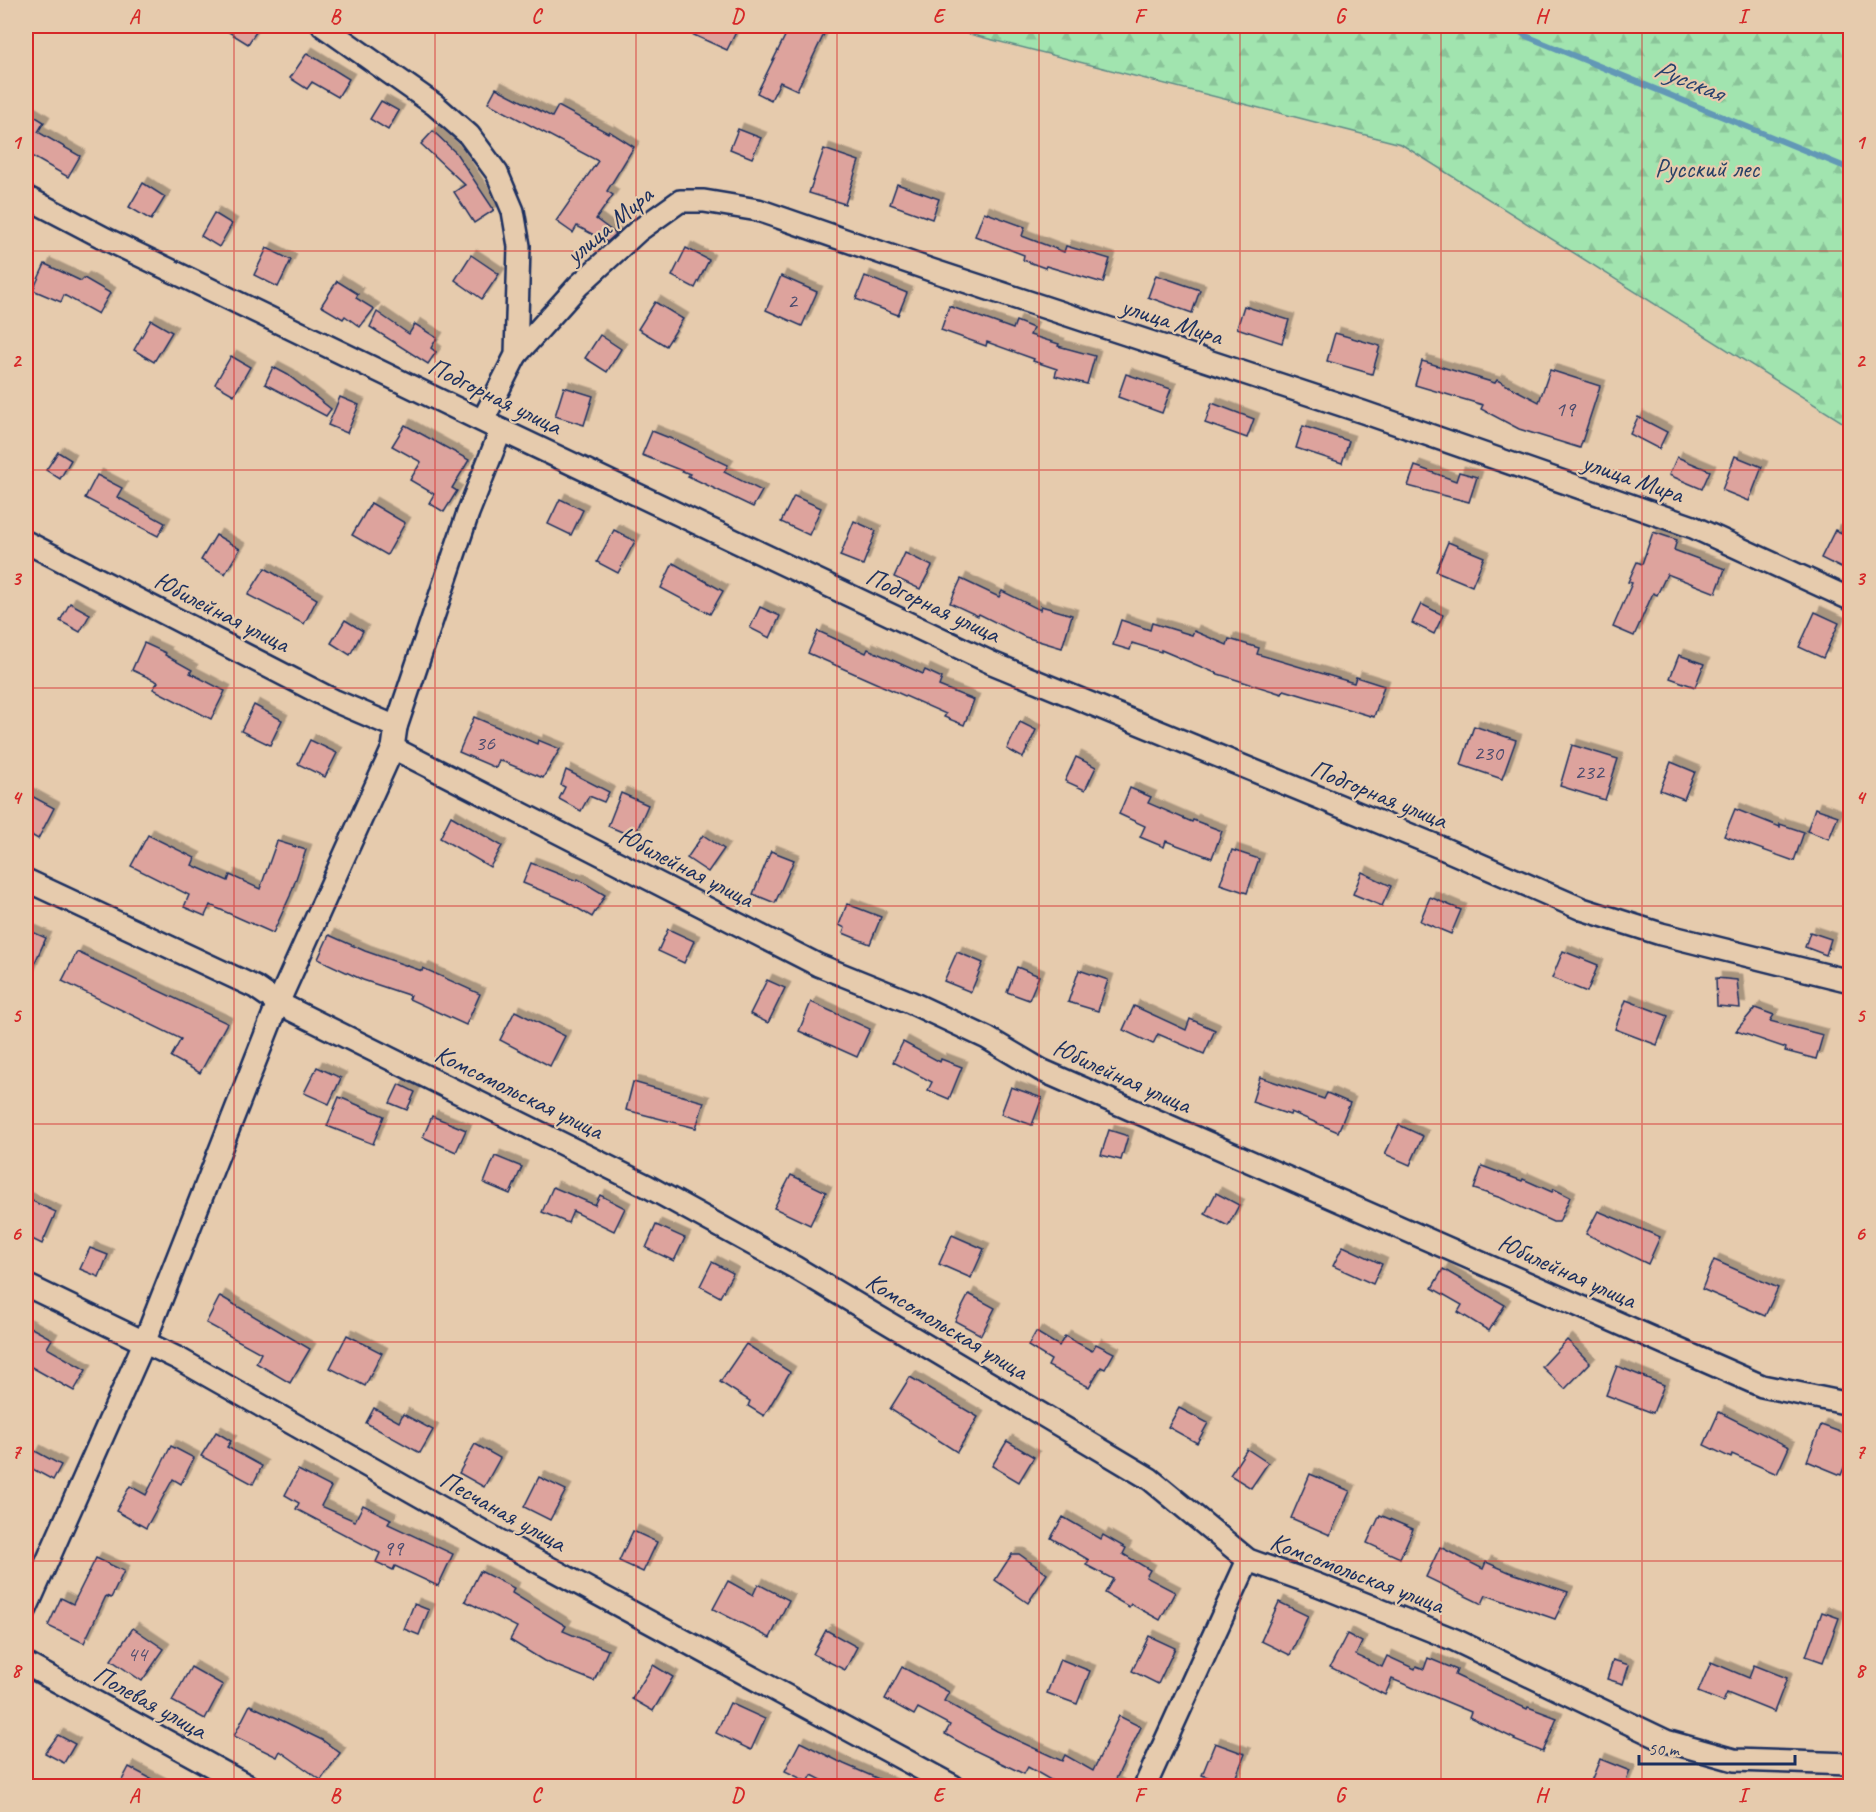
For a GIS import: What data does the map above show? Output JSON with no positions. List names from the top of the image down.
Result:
{
  "streets": {
    "street": [
      "улица Мира",
      "Подгорная улица",
      "Юбилейная улица",
      "Комсомольская улица",
      "Песчаная улица",
      "Полевая улица"
    ]
  },
  "water": ["Русская"],
  "parks": ["Русский лес"],
  "house_numbers": [
    "2",
    "19",
    "36",
    "230",
    "232",
    "99",
    "44"
  ],
  "scale_bar": "50 m",
  "grid": {
    "columns": [
      "A",
      "B",
      "C",
      "D",
      "E",
      "F",
      "G",
      "H",
      "I"
    ],
    "rows": [
      "1",
      "2",
      "3",
      "4",
      "5",
      "6",
      "7",
      "8"
    ]
  }
}
